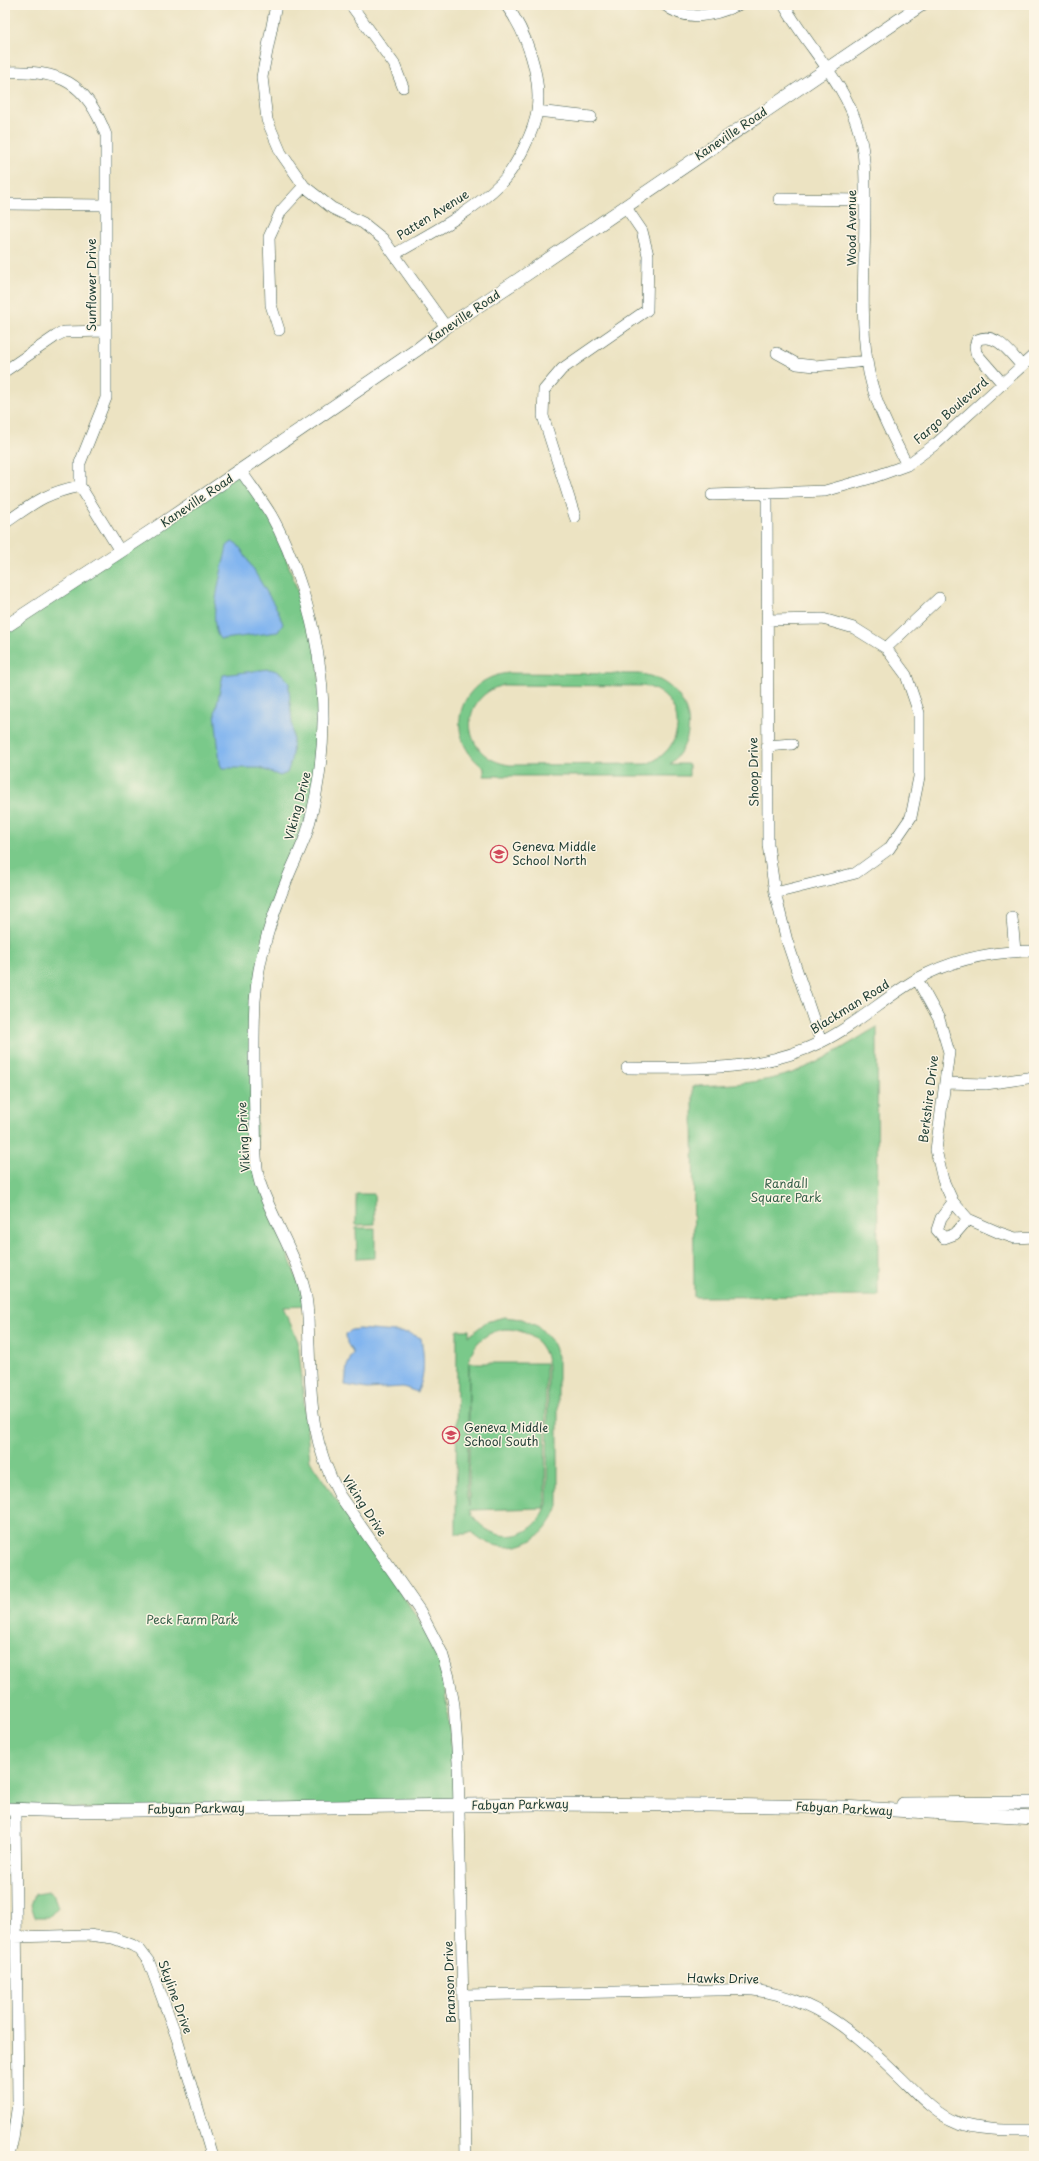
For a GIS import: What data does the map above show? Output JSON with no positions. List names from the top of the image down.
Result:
{
  "streets": {
    "main road": ["Kaneville Road", "Fabyan Parkway"],
    "street": [
      "Patten Avenue",
      "Wood Avenue",
      "Sunflower Drive",
      "Fargo Boulevard",
      "Shoop Drive",
      "Viking Drive",
      "Blackman Road",
      "Berkshire Drive",
      "Hawks Drive",
      "Branson Drive",
      "Skyline Drive"
    ]
  },
  "crossings": [
    ["Kaneville Road", "Wood Avenue"],
    ["Kaneville Road", "Viking Drive"],
    ["Wood Avenue", "Fargo Boulevard"],
    ["Fargo Boulevard", "Shoop Drive"],
    ["Shoop Drive", "Blackman Road"],
    ["Viking Drive", "Fabyan Parkway"],
    ["Viking Drive", "Branson Drive"],
    ["Blackman Road", "Berkshire Drive"],
    ["Fabyan Parkway", "Branson Drive"],
    ["Hawks Drive", "Branson Drive"]
  ],
  "parks": ["Randall Square Park", "Peck Farm Park"],
  "places": {
    "school or university": ["Geneva Middle School North", "Geneva Middle School South"]
  }
}
